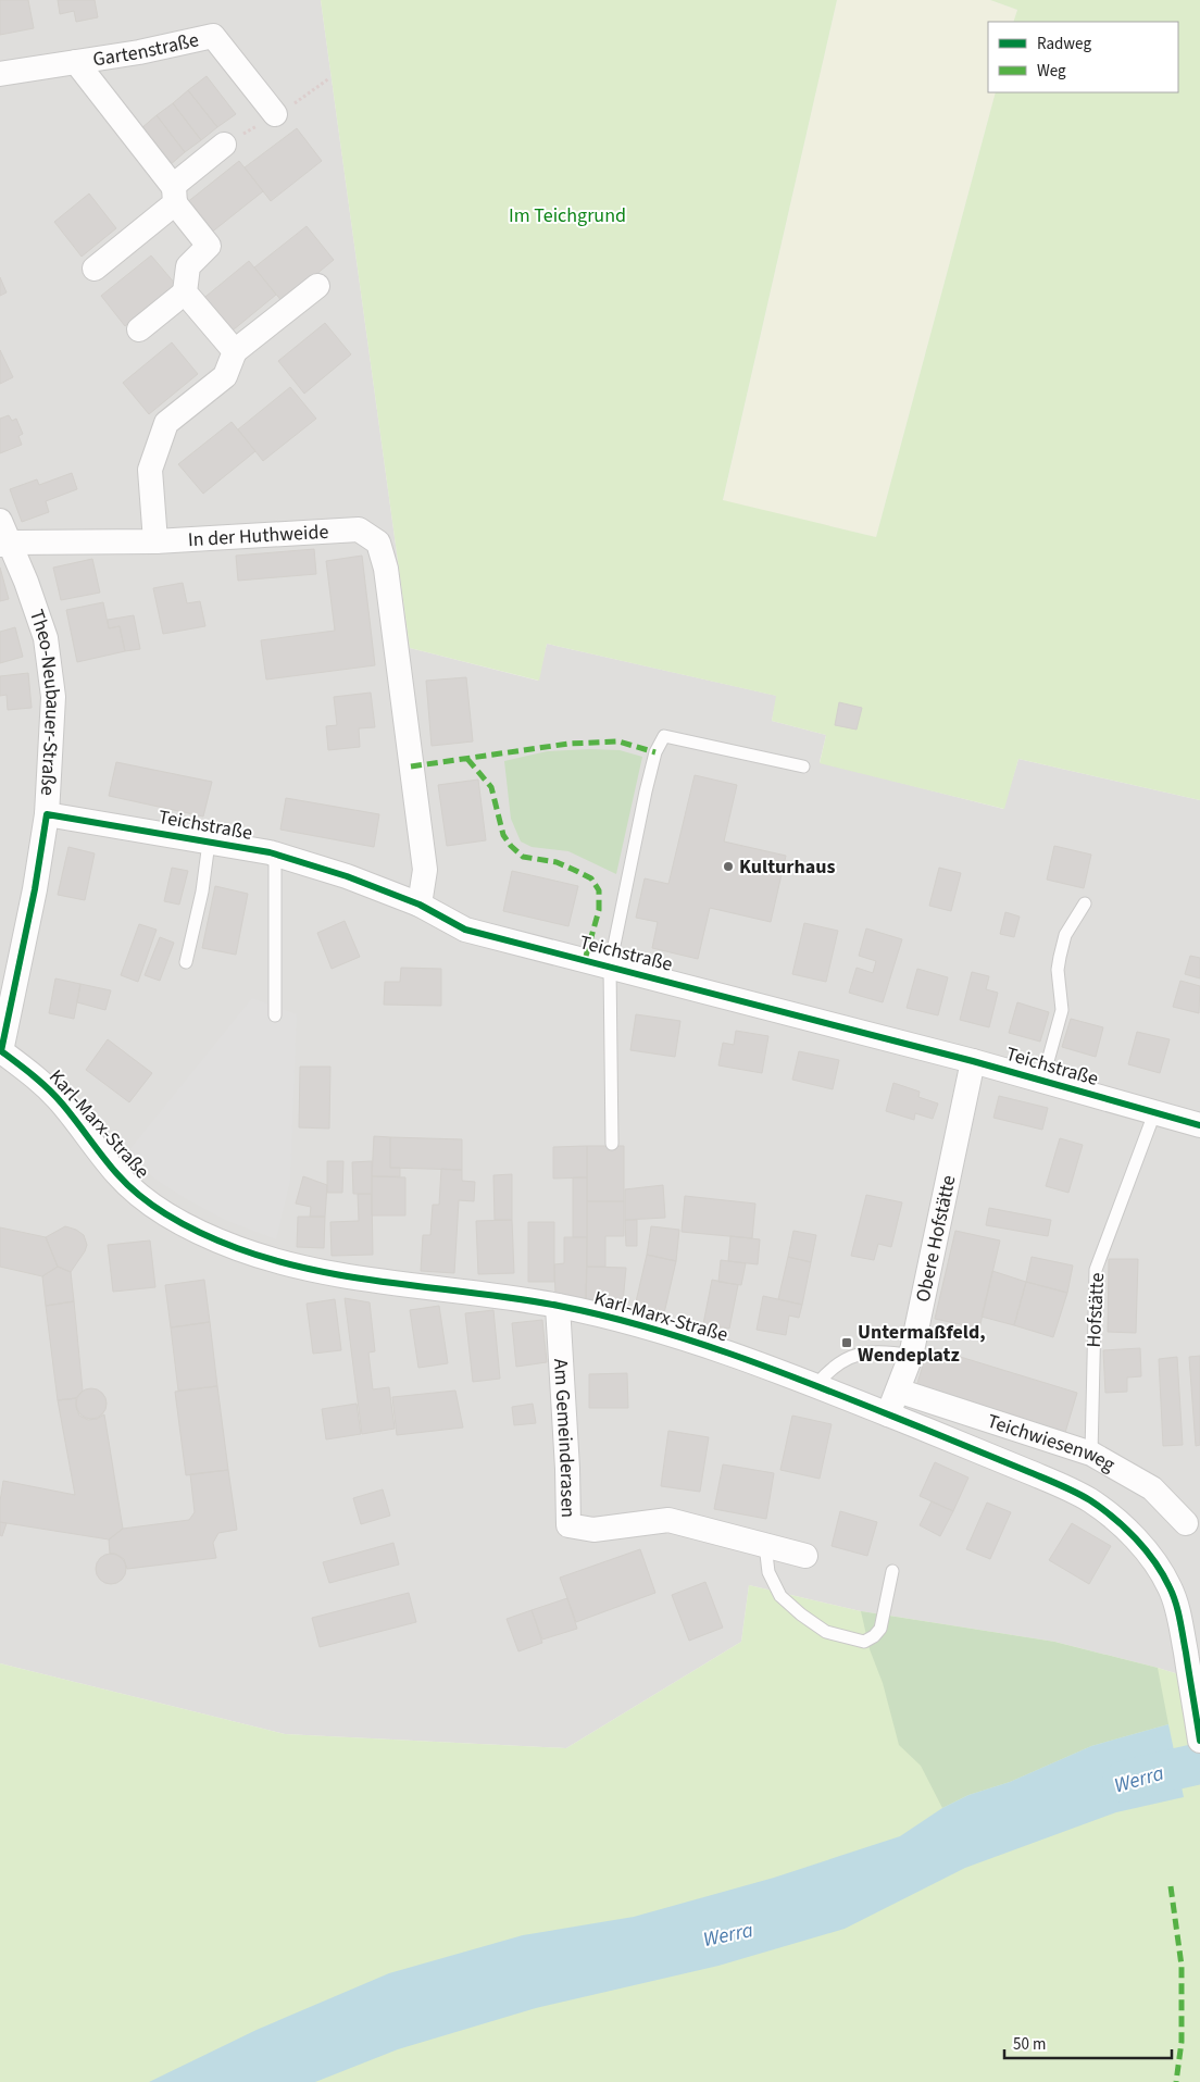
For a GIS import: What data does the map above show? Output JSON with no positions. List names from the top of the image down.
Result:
{
  "streets": {
    "street": [
      "Gartenstraße",
      "In der Huthweide",
      "Theo-Neubauer-Straße",
      "Teichstraße",
      "Karl-Marx-Straße",
      "Obere Hofstätte",
      "Am Gemeinderasen",
      "Teichwiesenweg"
    ],
    "lane": ["Hofstätte"]
  },
  "crossings": [
    ["In der Huthweide", "Theo-Neubauer-Straße"],
    ["In der Huthweide", "Teichstraße"],
    ["Theo-Neubauer-Straße", "Teichstraße"],
    ["Theo-Neubauer-Straße", "Karl-Marx-Straße"],
    ["Teichstraße", "Obere Hofstätte"],
    ["Teichstraße", "Hofstätte"],
    ["Karl-Marx-Straße", "Obere Hofstätte"],
    ["Karl-Marx-Straße", "Am Gemeinderasen"],
    ["Obere Hofstätte", "Teichwiesenweg"],
    ["Hofstätte", "Teichwiesenweg"]
  ],
  "water": ["Werra"],
  "parks": ["Im Teichgrund"],
  "places": {
    "other": ["Kulturhaus"],
    "transit": ["Untermaßfeld, Wendeplatz"]
  },
  "legend": ["Radweg", "Weg"],
  "scale_bar": "50 m"
}
